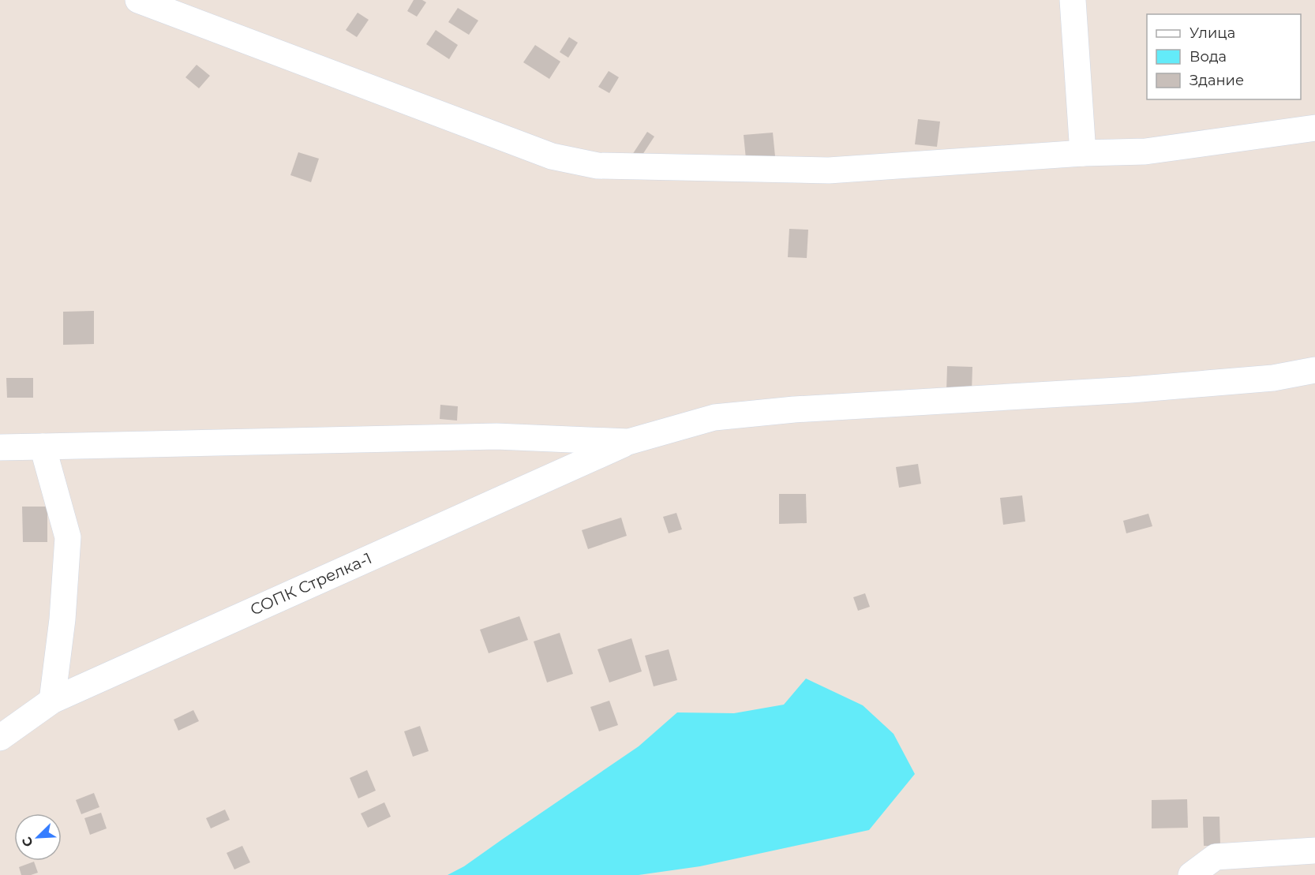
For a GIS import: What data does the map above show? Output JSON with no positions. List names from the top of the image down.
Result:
{
  "streets": {
    "street": ["СОПК Стрелка-1"]
  },
  "legend": ["Улица", "Вода", "Здание"],
  "north": "bottom left"
}
